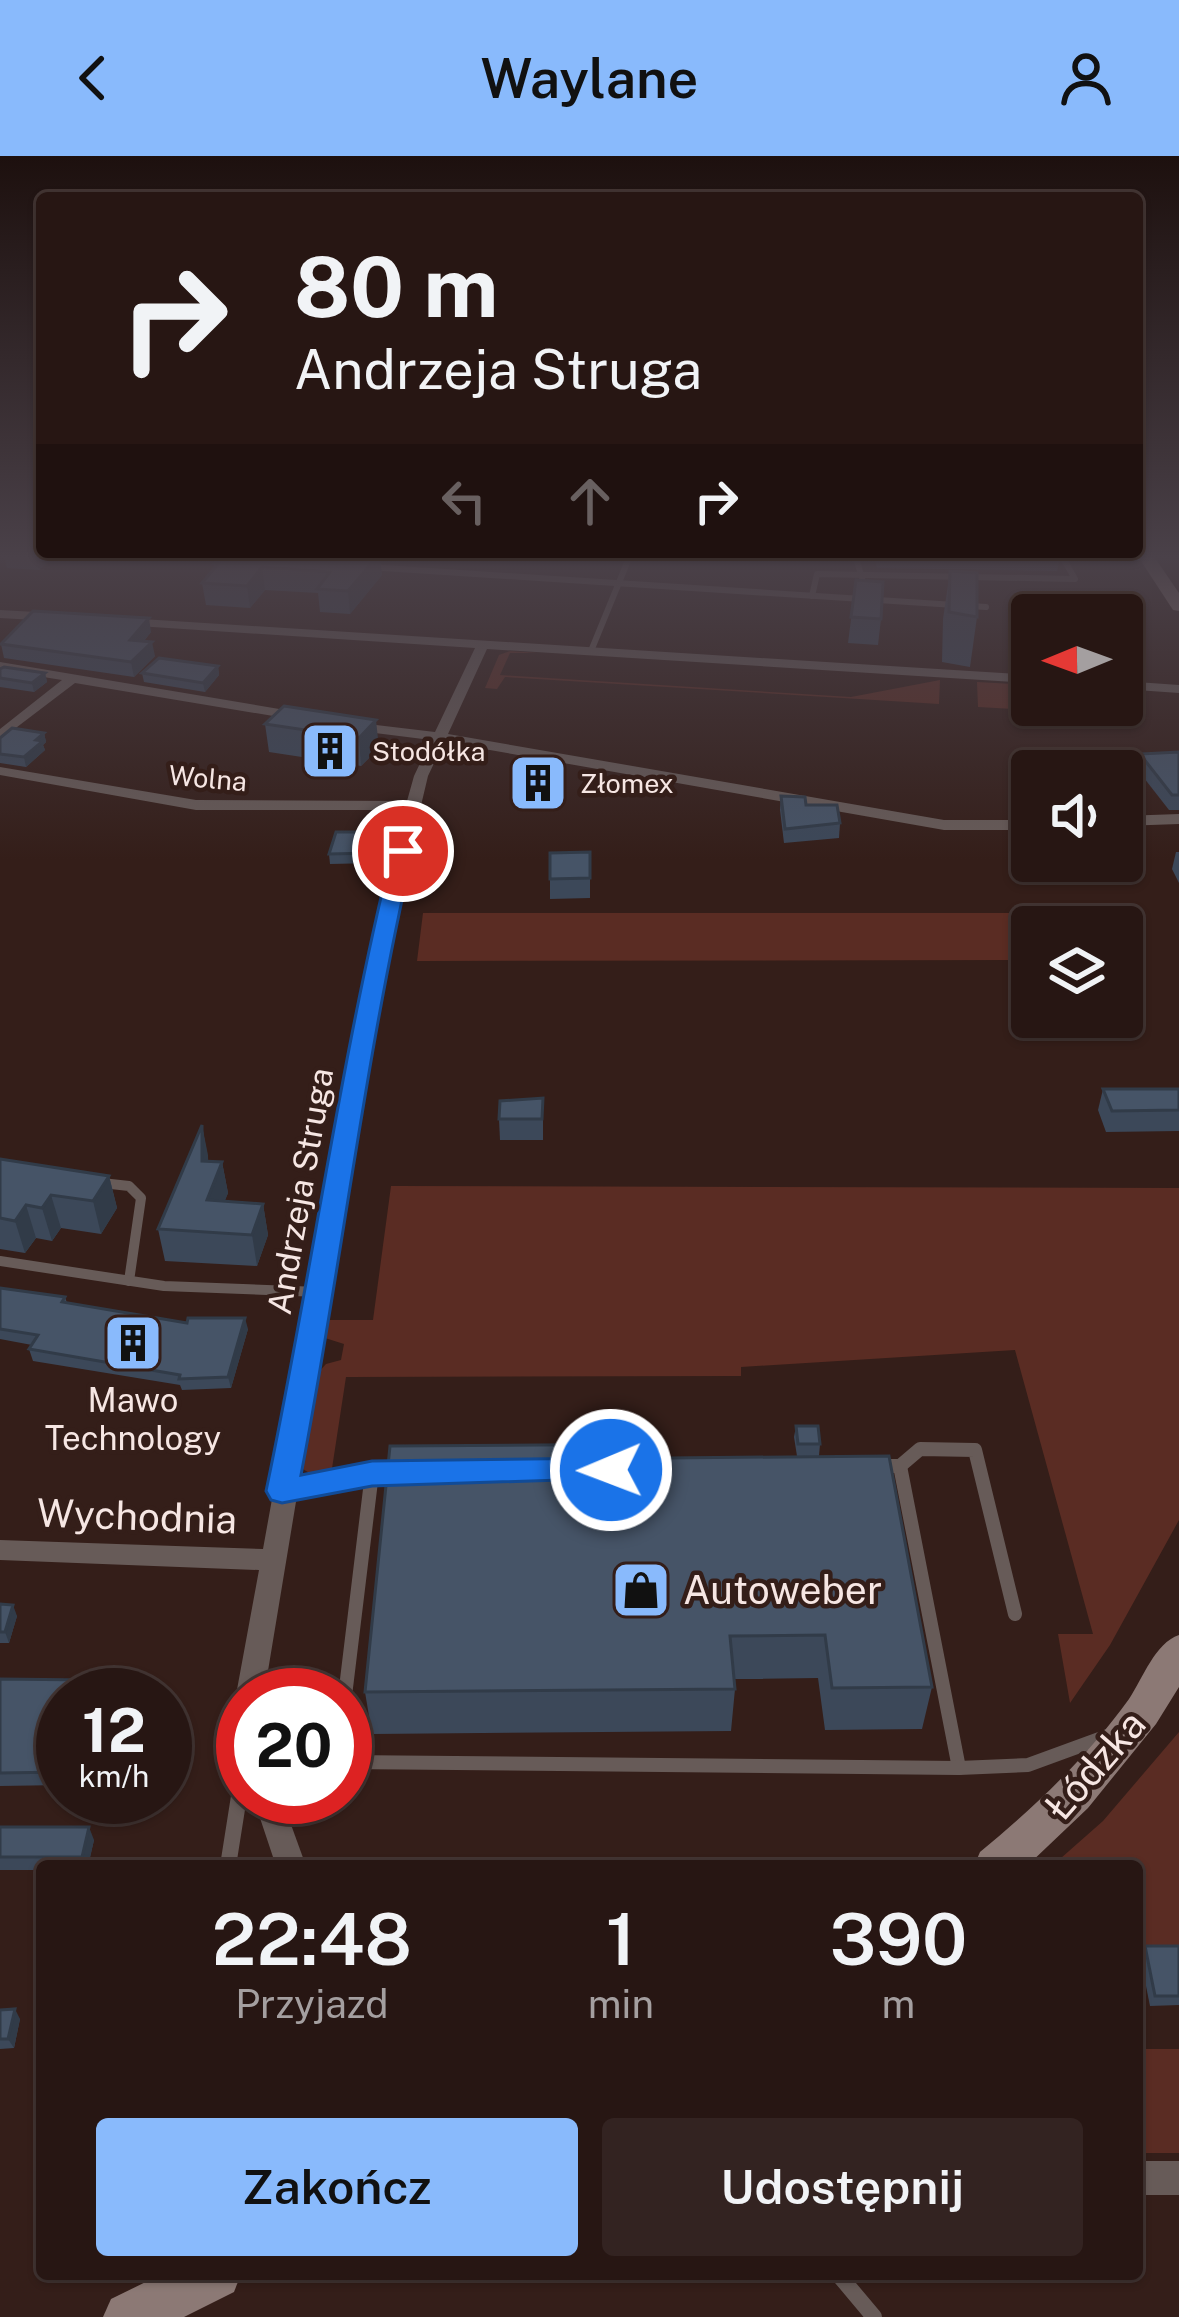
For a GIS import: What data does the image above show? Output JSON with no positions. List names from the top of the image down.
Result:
{
  "streets": {
    "main road": ["Łódzka"],
    "street": ["Wolna", "Andrzeja Struga", "Wychodnia"]
  },
  "crossings": [
    ["Wolna", "Andrzeja Struga"],
    ["Andrzeja Struga", "Wychodnia"]
  ],
  "places": {
    "building": ["Stodółka", "Złomex", "Mawo Technology"],
    "shop": ["Autoweber"]
  },
  "north": "left",
  "page": {
    "header": "Waylane",
    "turn": ["80 m", "Andrzeja Struga"],
    "speed": "12 km/h",
    "limit": "20",
    "eta": [
      "22:48",
      "Przyjazd",
      "1",
      "min",
      "390",
      "m"
    ],
    "buttons": ["Zakończ", "Udostępnij"]
  }
}
